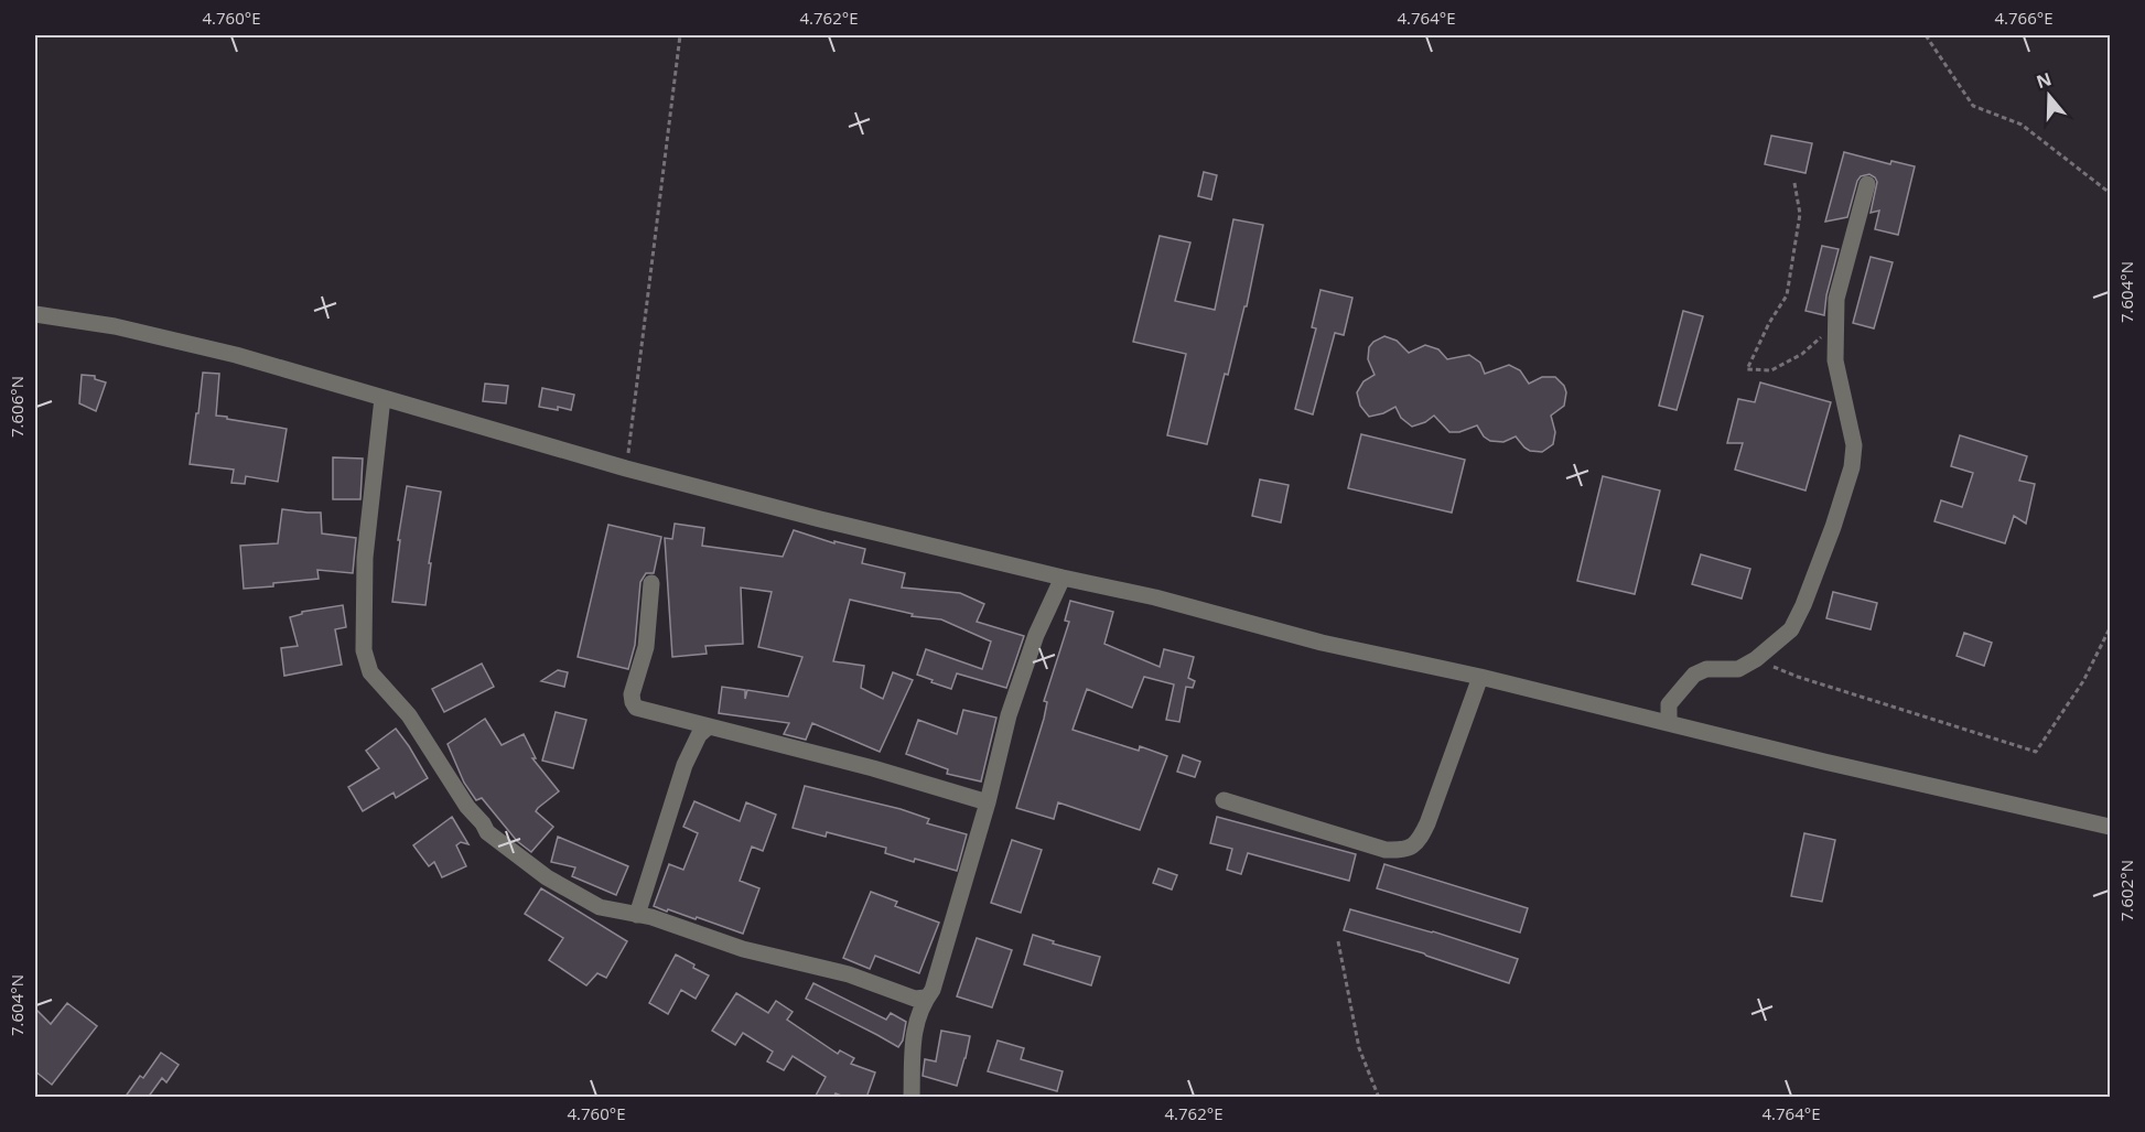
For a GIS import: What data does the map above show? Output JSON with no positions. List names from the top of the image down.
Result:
{
  "north": "top",
  "coordinates": [
    "4.760°E",
    "4.762°E",
    "4.764°E",
    "4.766°E",
    "7.604°N",
    "7.606°N",
    "7.602°N"
  ]
}
